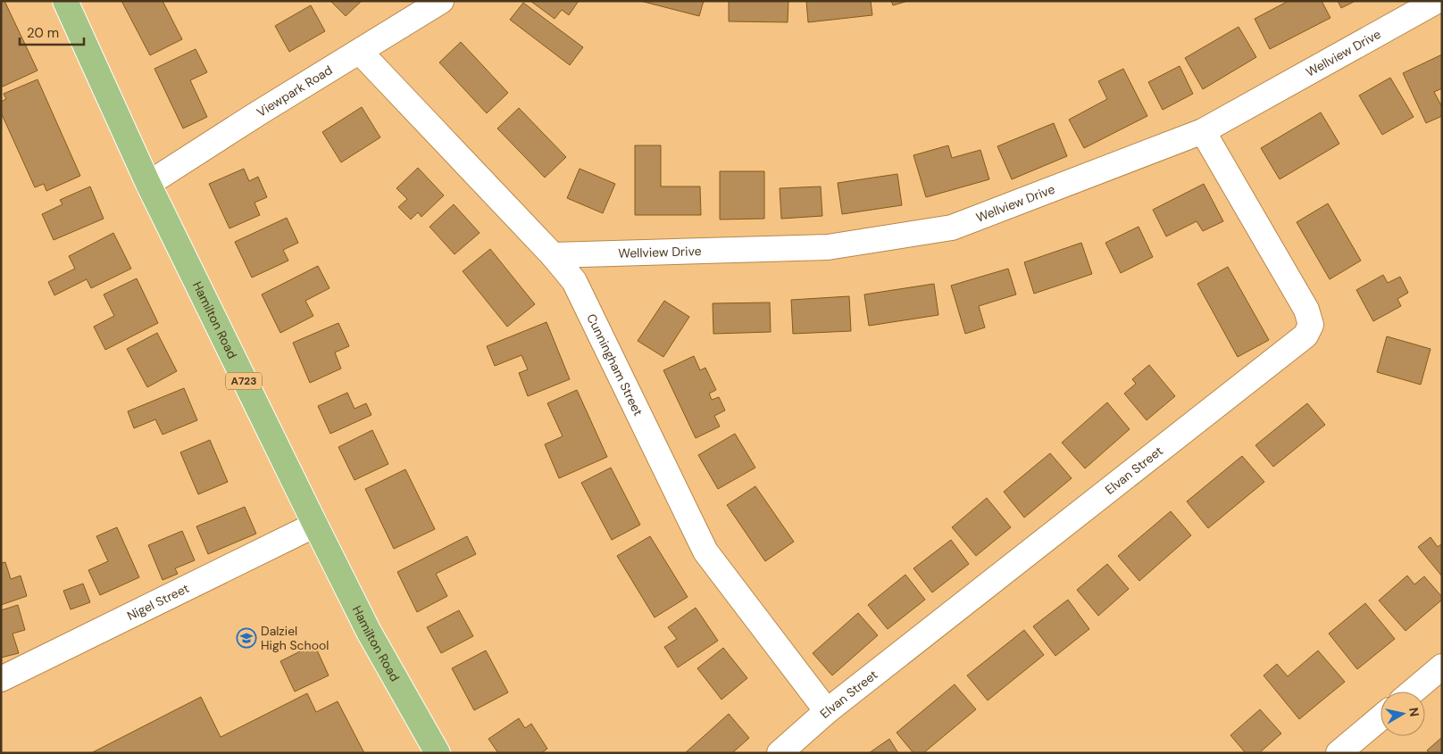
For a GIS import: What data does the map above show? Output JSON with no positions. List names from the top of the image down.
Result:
{
  "streets": {
    "main road": ["Hamilton Road", "A723"],
    "street": [
      "Wellview Drive",
      "Viewpark Road",
      "Cunningham Street",
      "Elvan Street",
      "Nigel Street"
    ]
  },
  "crossings": [
    ["Wellview Drive", "Cunningham Street"],
    ["Wellview Drive", "Elvan Street"],
    ["Viewpark Road", "Hamilton Road"],
    ["Viewpark Road", "Cunningham Street"],
    ["Hamilton Road", "Nigel Street"],
    ["Cunningham Street", "Elvan Street"]
  ],
  "places": {
    "school or university": ["Dalziel High School"]
  },
  "scale_bar": "20 m",
  "north": "right"
}
